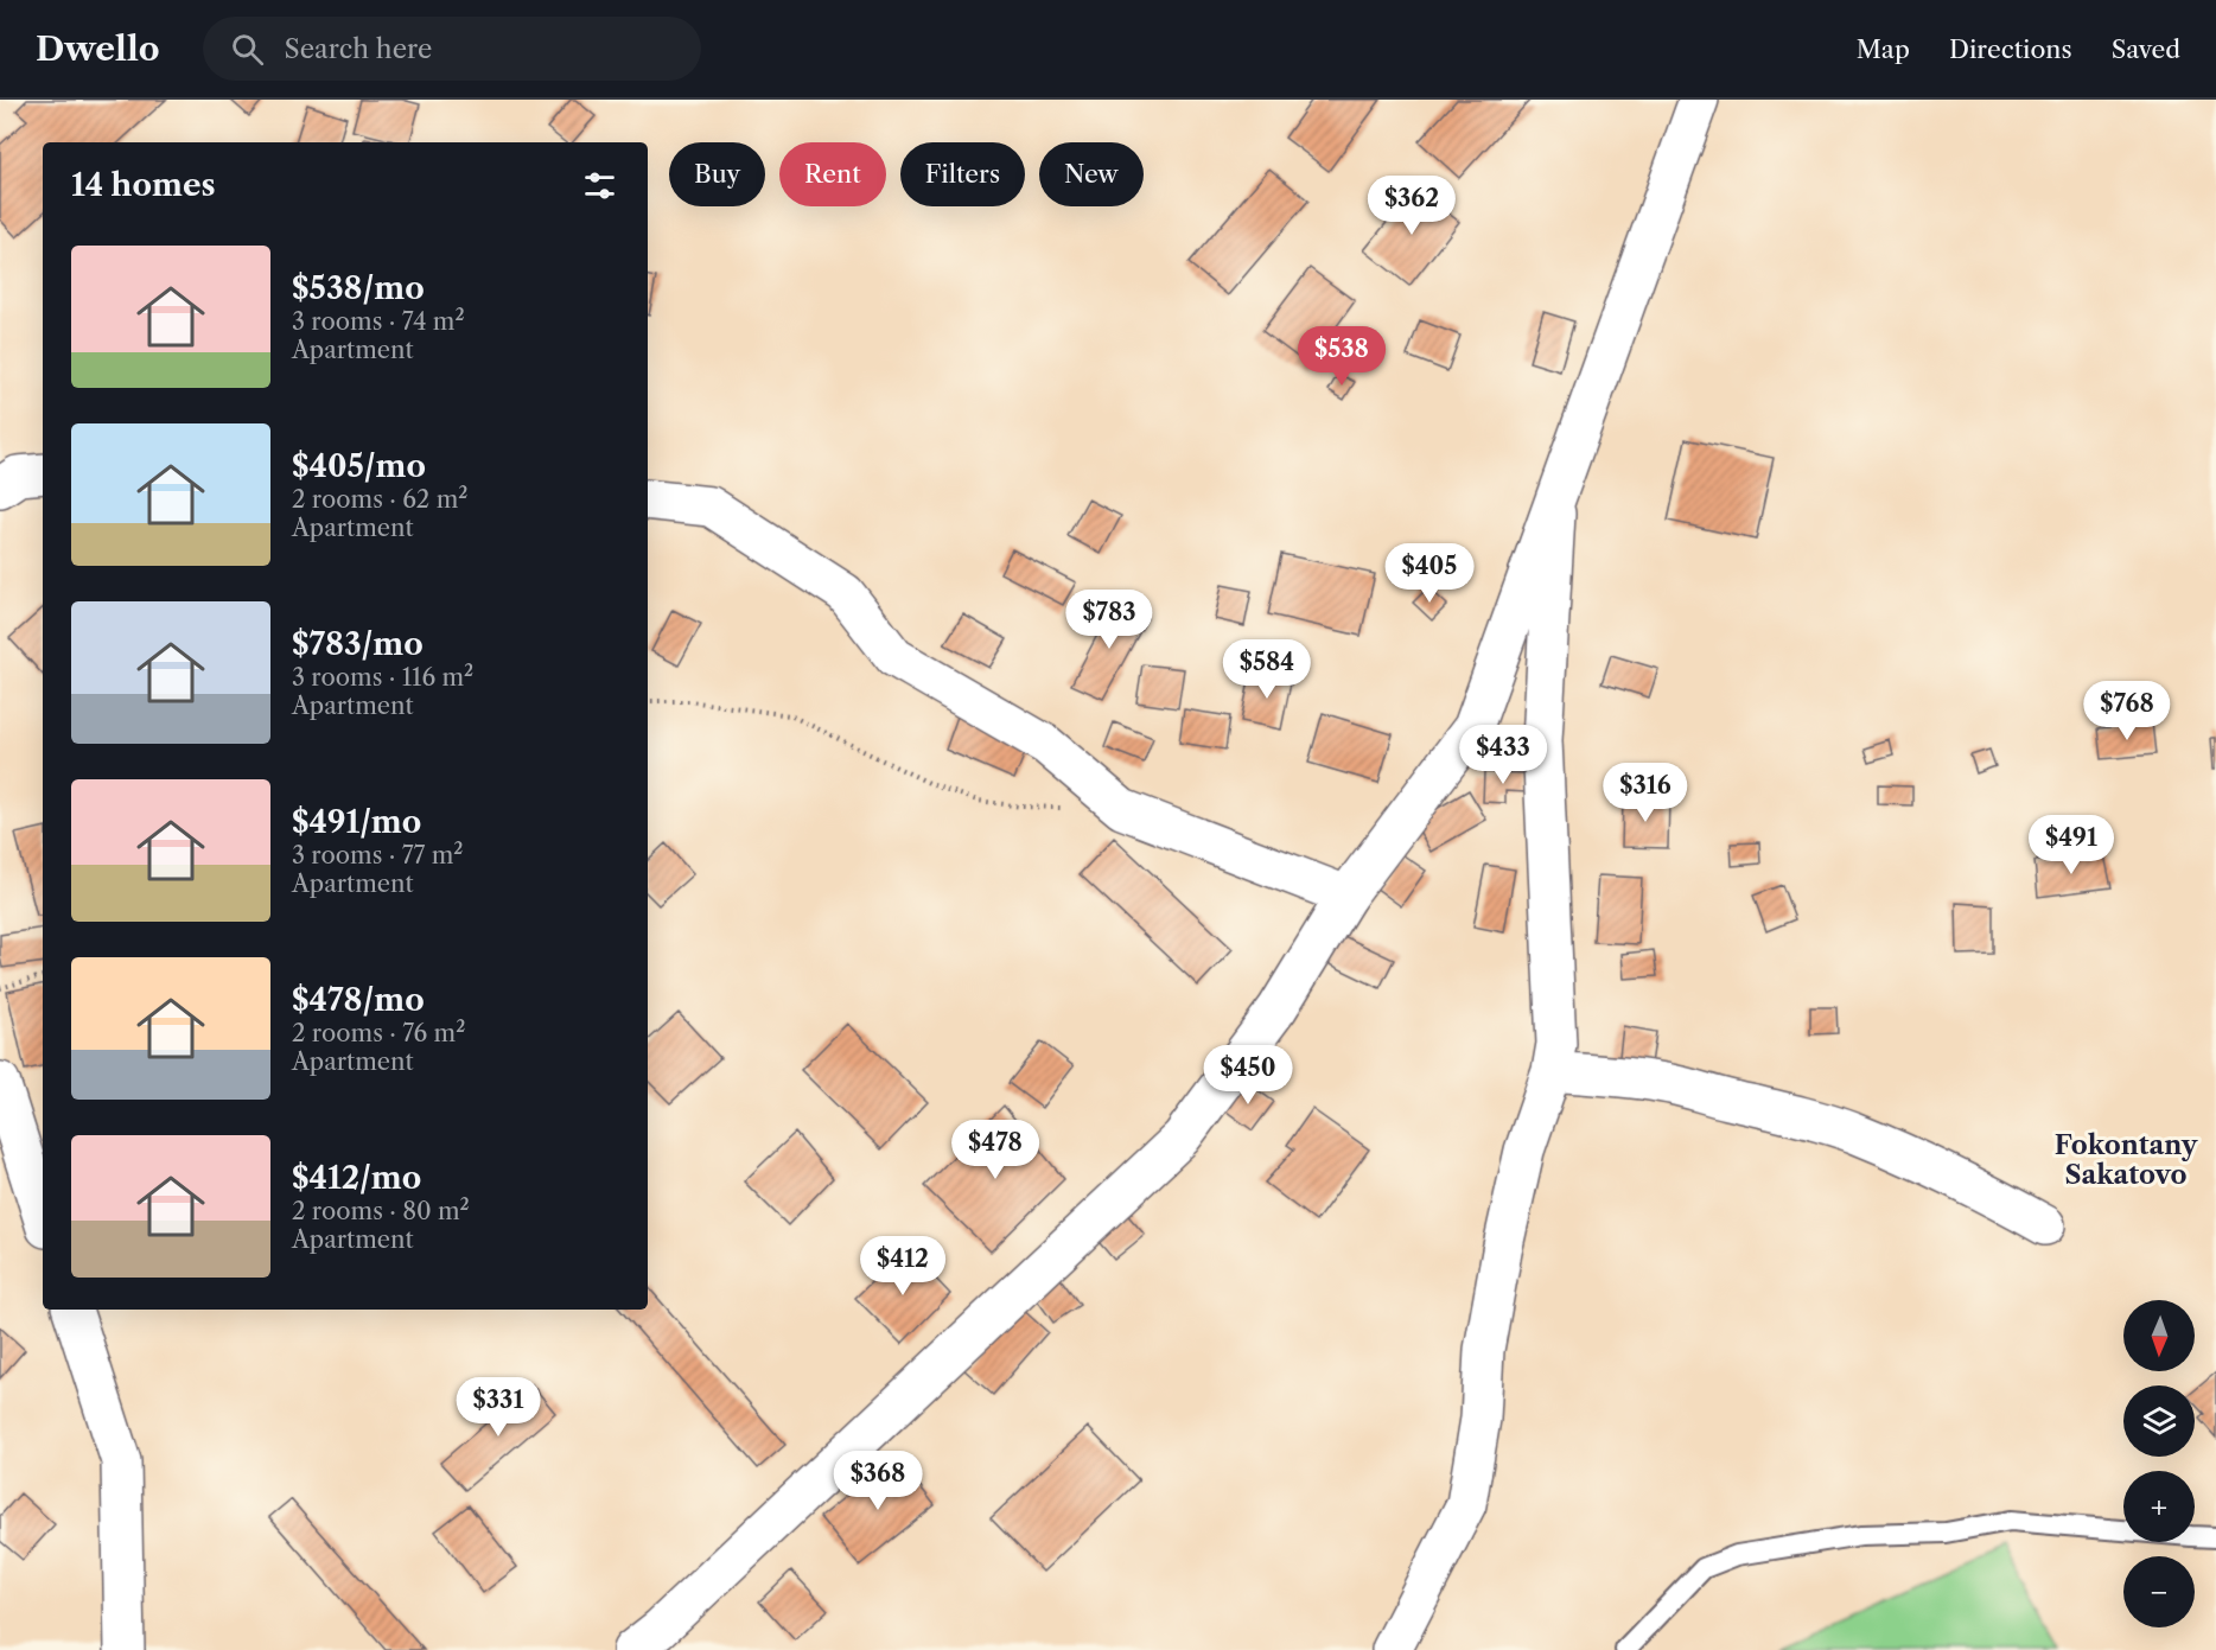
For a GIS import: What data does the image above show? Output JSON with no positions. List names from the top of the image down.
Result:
{
  "districts": ["Fokontany Sakatovo"],
  "north": "bottom",
  "page": {
    "header": "Dwello",
    "search": "Search here",
    "nav": ["Map", "Directions", "Saved"],
    "chip": [
      "Buy",
      "Rent",
      "Filters",
      "New"
    ],
    "heading": "14 homes",
    "price": [
      "$362",
      "$538",
      "$405",
      "$783",
      "$584",
      "$768",
      "$433",
      "$316",
      "$491",
      "$450",
      "$478",
      "$412",
      "$331",
      "$368"
    ],
    "list": [
      {
        "name": "$538/mo",
        "note": "3 rooms · 74 m² · Apartment"
      },
      {
        "name": "$405/mo",
        "note": "2 rooms · 62 m² · Apartment"
      },
      {
        "name": "$783/mo",
        "note": "3 rooms · 116 m² · Apartment"
      },
      {
        "name": "$491/mo",
        "note": "3 rooms · 77 m² · Apartment"
      },
      {
        "name": "$478/mo",
        "note": "2 rooms · 76 m² · Apartment"
      },
      {
        "name": "$412/mo",
        "note": "2 rooms · 80 m² · Apartment"
      }
    ],
    "map_buttons": ["+", "−"]
  }
}
